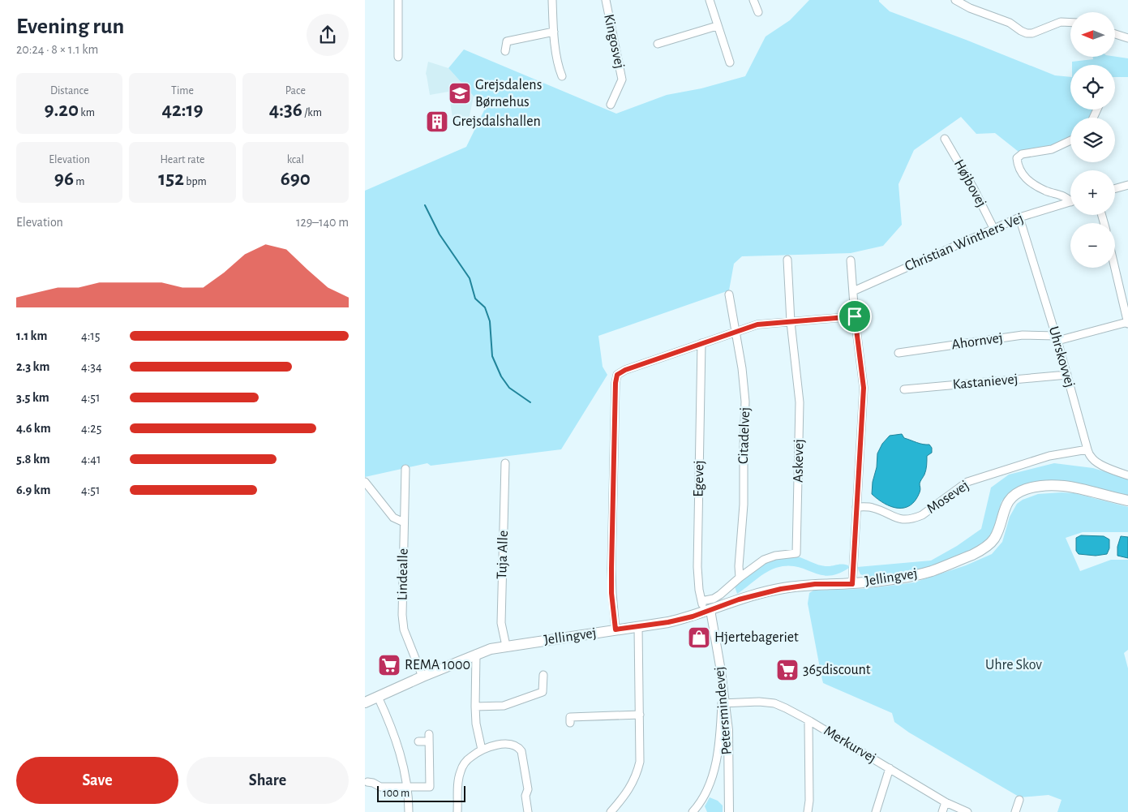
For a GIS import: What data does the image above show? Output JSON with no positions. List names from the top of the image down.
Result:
{
  "streets": {
    "main road": ["Jellingvej"],
    "street": [
      "Kingosvej",
      "Højbovej",
      "Christian Winthers Vej",
      "Ahornvej",
      "Uhrskovvej",
      "Kastanievej",
      "Citadelvej",
      "Askevej",
      "Egevej",
      "Mosevej",
      "Tuja Alle",
      "Lindealle",
      "Petersmindevej",
      "Merkurvej"
    ]
  },
  "crossings": [
    ["Højbovej", "Christian Winthers Vej"],
    ["Christian Winthers Vej", "Uhrskovvej"],
    ["Ahornvej", "Uhrskovvej"],
    ["Uhrskovvej", "Kastanievej"],
    ["Uhrskovvej", "Mosevej"],
    ["Citadelvej", "Askevej"],
    ["Askevej", "Egevej"],
    ["Egevej", "Jellingvej"],
    ["Egevej", "Petersmindevej"],
    ["Tuja Alle", "Jellingvej"],
    ["Lindealle", "Jellingvej"],
    ["Jellingvej", "Petersmindevej"],
    ["Petersmindevej", "Merkurvej"]
  ],
  "parks": ["Uhre Skov"],
  "places": {
    "school or university": ["Grejsdalens Børnehus"],
    "building": ["Grejsdalshallen"],
    "shop": ["Hjertebageriet"],
    "supermarket": ["REMA 1000", "365discount"]
  },
  "scale_bar": "100 m",
  "north": "left",
  "page": {
    "heading": ["Evening run", "20:24 · 8 × 1.1 km"],
    "map_buttons": ["+", "−"],
    "stats": [
      ["Distance", "9.20 km"],
      ["Time", "42:19"],
      ["Pace", "4:36 /km"],
      ["Elevation", "96 m"],
      ["Heart rate", "152 bpm"],
      ["kcal", "690"]
    ],
    "chart": ["Elevation", "129–140 m"],
    "list": [
      {
        "name": "1.1 km",
        "note": "4:15"
      },
      {
        "name": "2.3 km",
        "note": "4:34"
      },
      {
        "name": "3.5 km",
        "note": "4:51"
      },
      {
        "name": "4.6 km",
        "note": "4:25"
      },
      {
        "name": "5.8 km",
        "note": "4:41"
      },
      {
        "name": "6.9 km",
        "note": "4:51"
      }
    ],
    "buttons": ["Save", "Share"],
    "scale": "100 m"
  }
}
